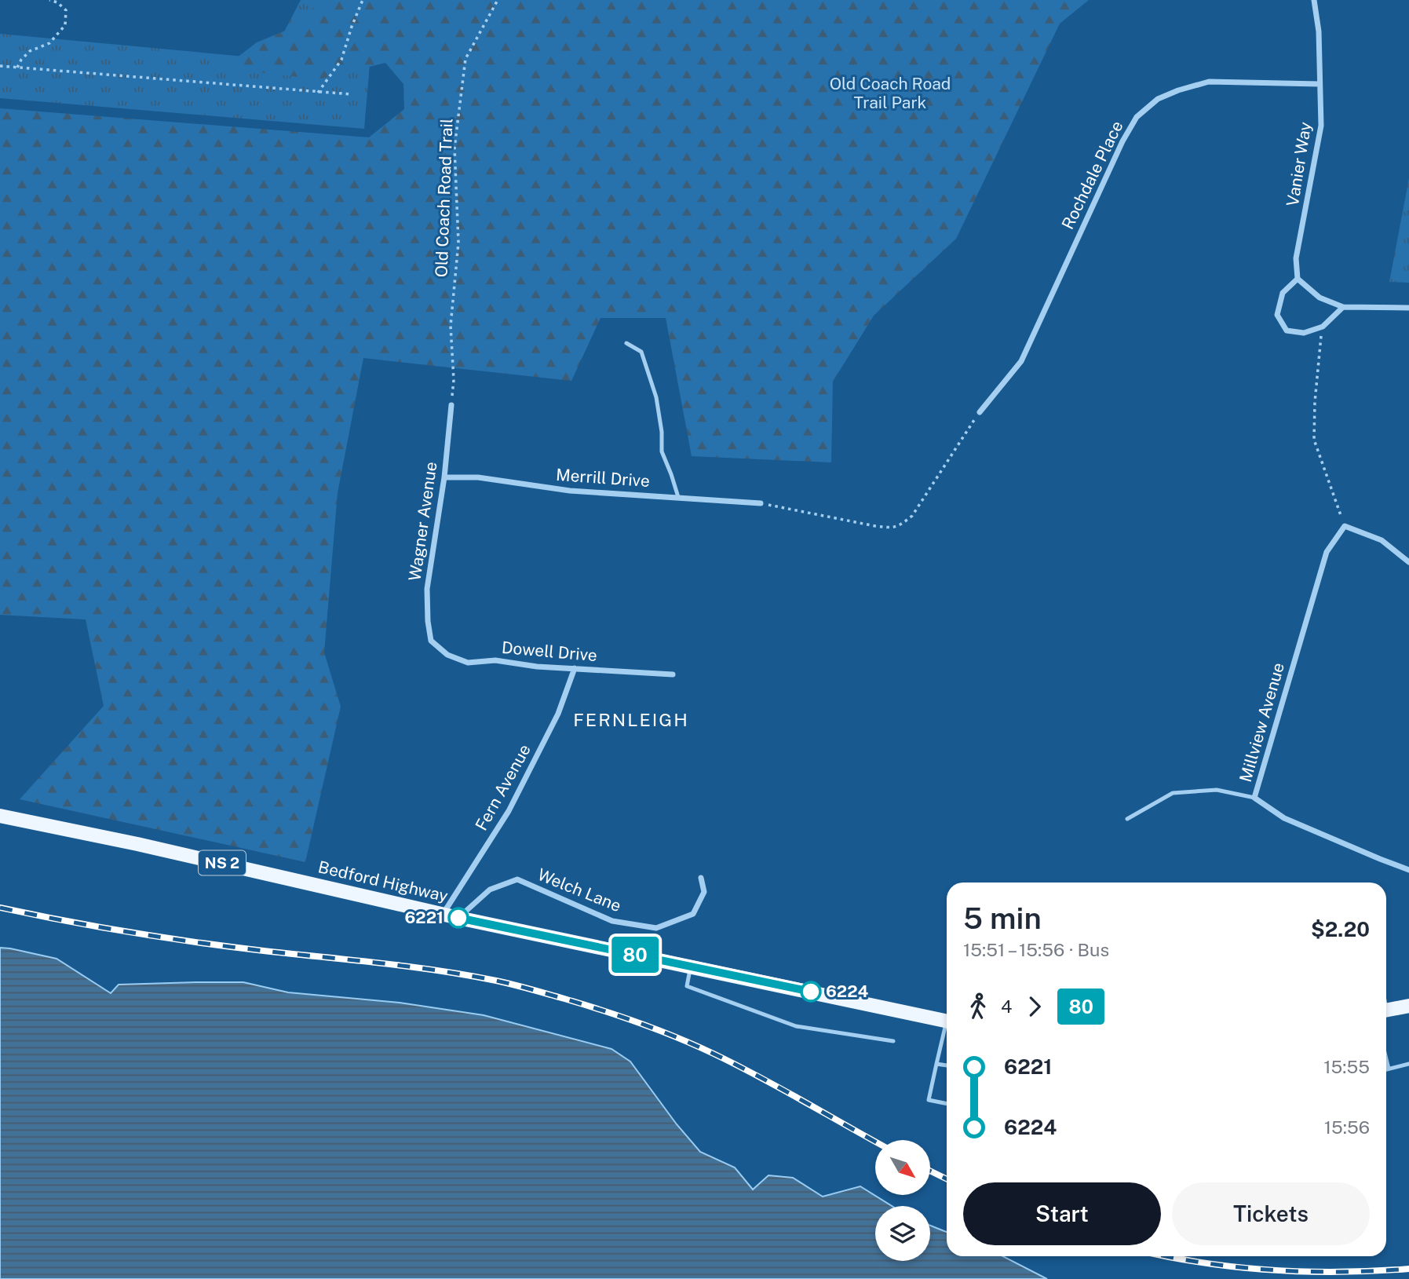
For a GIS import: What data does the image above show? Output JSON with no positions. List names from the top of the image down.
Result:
{
  "streets": {
    "main road": ["NS 2", "Bedford Highway"],
    "street": [
      "Vanier Way",
      "Rochdale Place",
      "Merrill Drive",
      "Wagner Avenue",
      "Dowell Drive",
      "Millview Avenue",
      "Fern Avenue",
      "Welch Lane"
    ],
    "path": ["Old Coach Road Trail"]
  },
  "crossings": [
    ["Vanier Way", "Rochdale Place"],
    ["Old Coach Road Trail", "Wagner Avenue"],
    ["Merrill Drive", "Wagner Avenue"],
    ["Wagner Avenue", "Dowell Drive"],
    ["Dowell Drive", "Fern Avenue"],
    ["Fern Avenue", "Bedford Highway"],
    ["Bedford Highway", "Welch Lane"]
  ],
  "districts": ["FERNLEIGH"],
  "parks": ["Old Coach Road Trail Park"],
  "places": ["6221", "6224"],
  "lines": ["bus line 80"],
  "north": "bottom right",
  "page": {
    "on_map": "80",
    "heading": ["5 min", "15:51 – 15:56 · Bus", "$2.20"],
    "legs": ["4", "80"],
    "list": [
      {
        "name": "6221",
        "value": "15:55"
      },
      {
        "name": "6224",
        "value": "15:56"
      }
    ],
    "buttons": ["Start", "Tickets"]
  }
}
